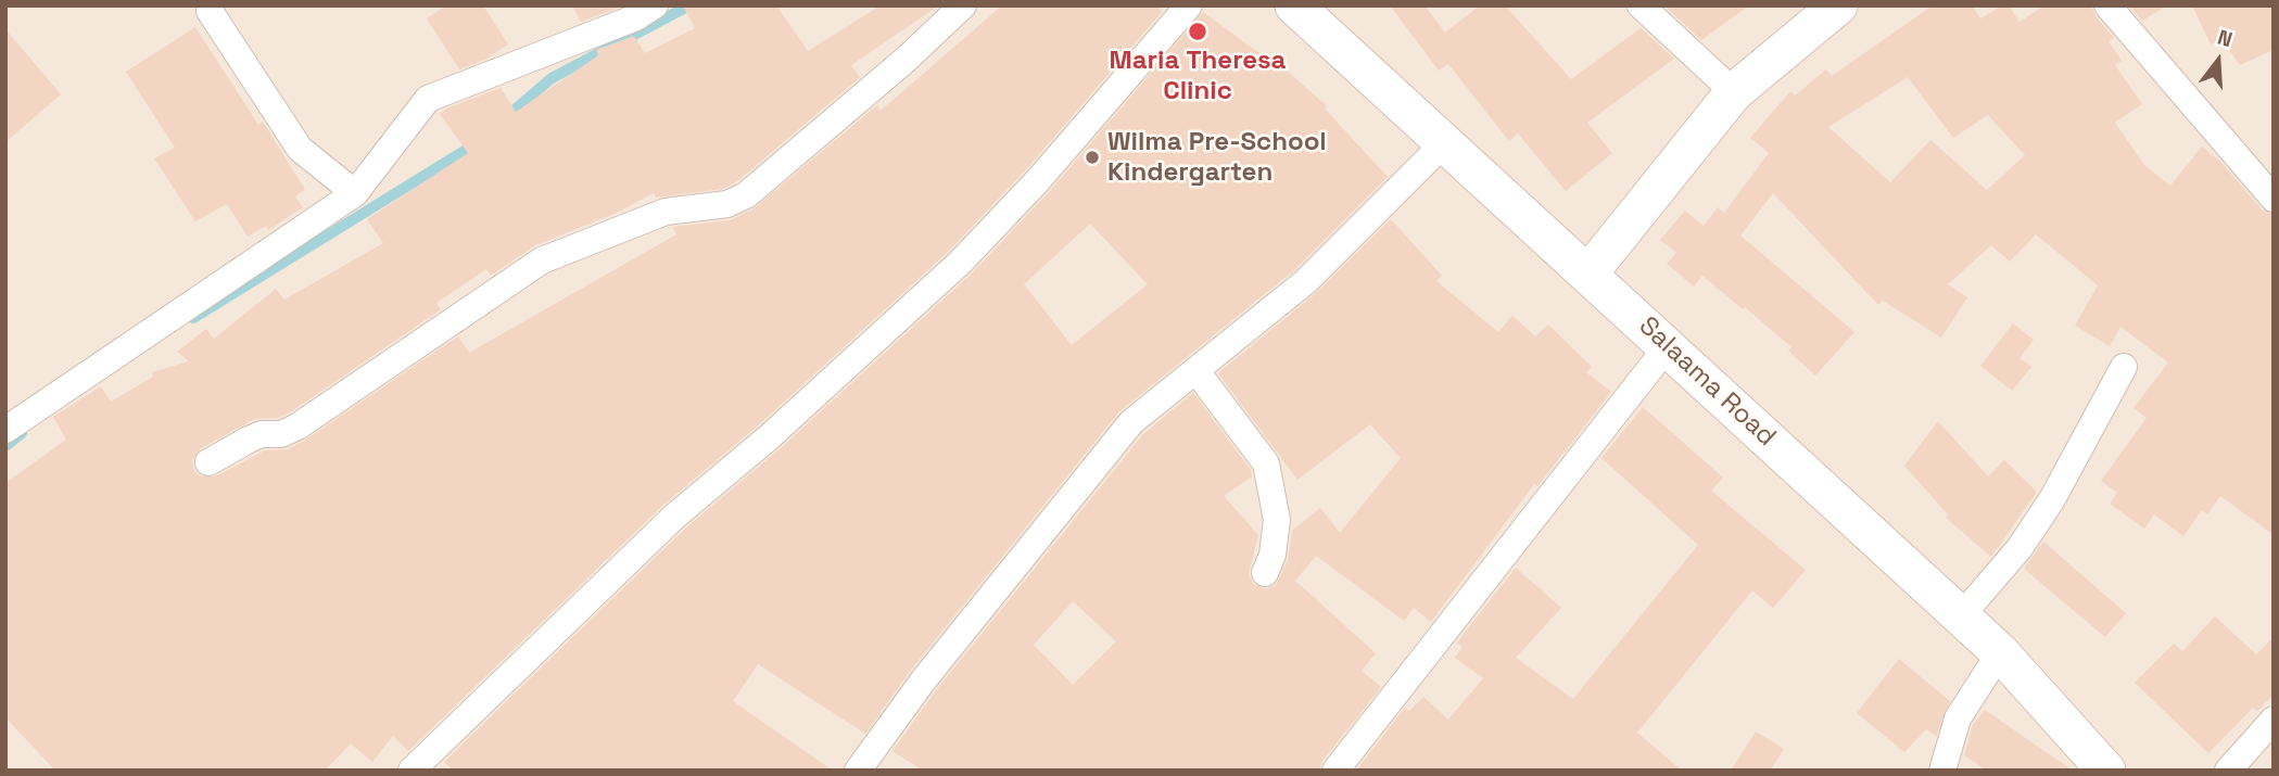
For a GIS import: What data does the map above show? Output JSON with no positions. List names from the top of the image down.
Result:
{
  "streets": {
    "main road": ["Salaama Road"]
  },
  "places": ["Maria Theresa Clinic", "Wilma Pre-School Kindergarten"],
  "north": "top"
}
